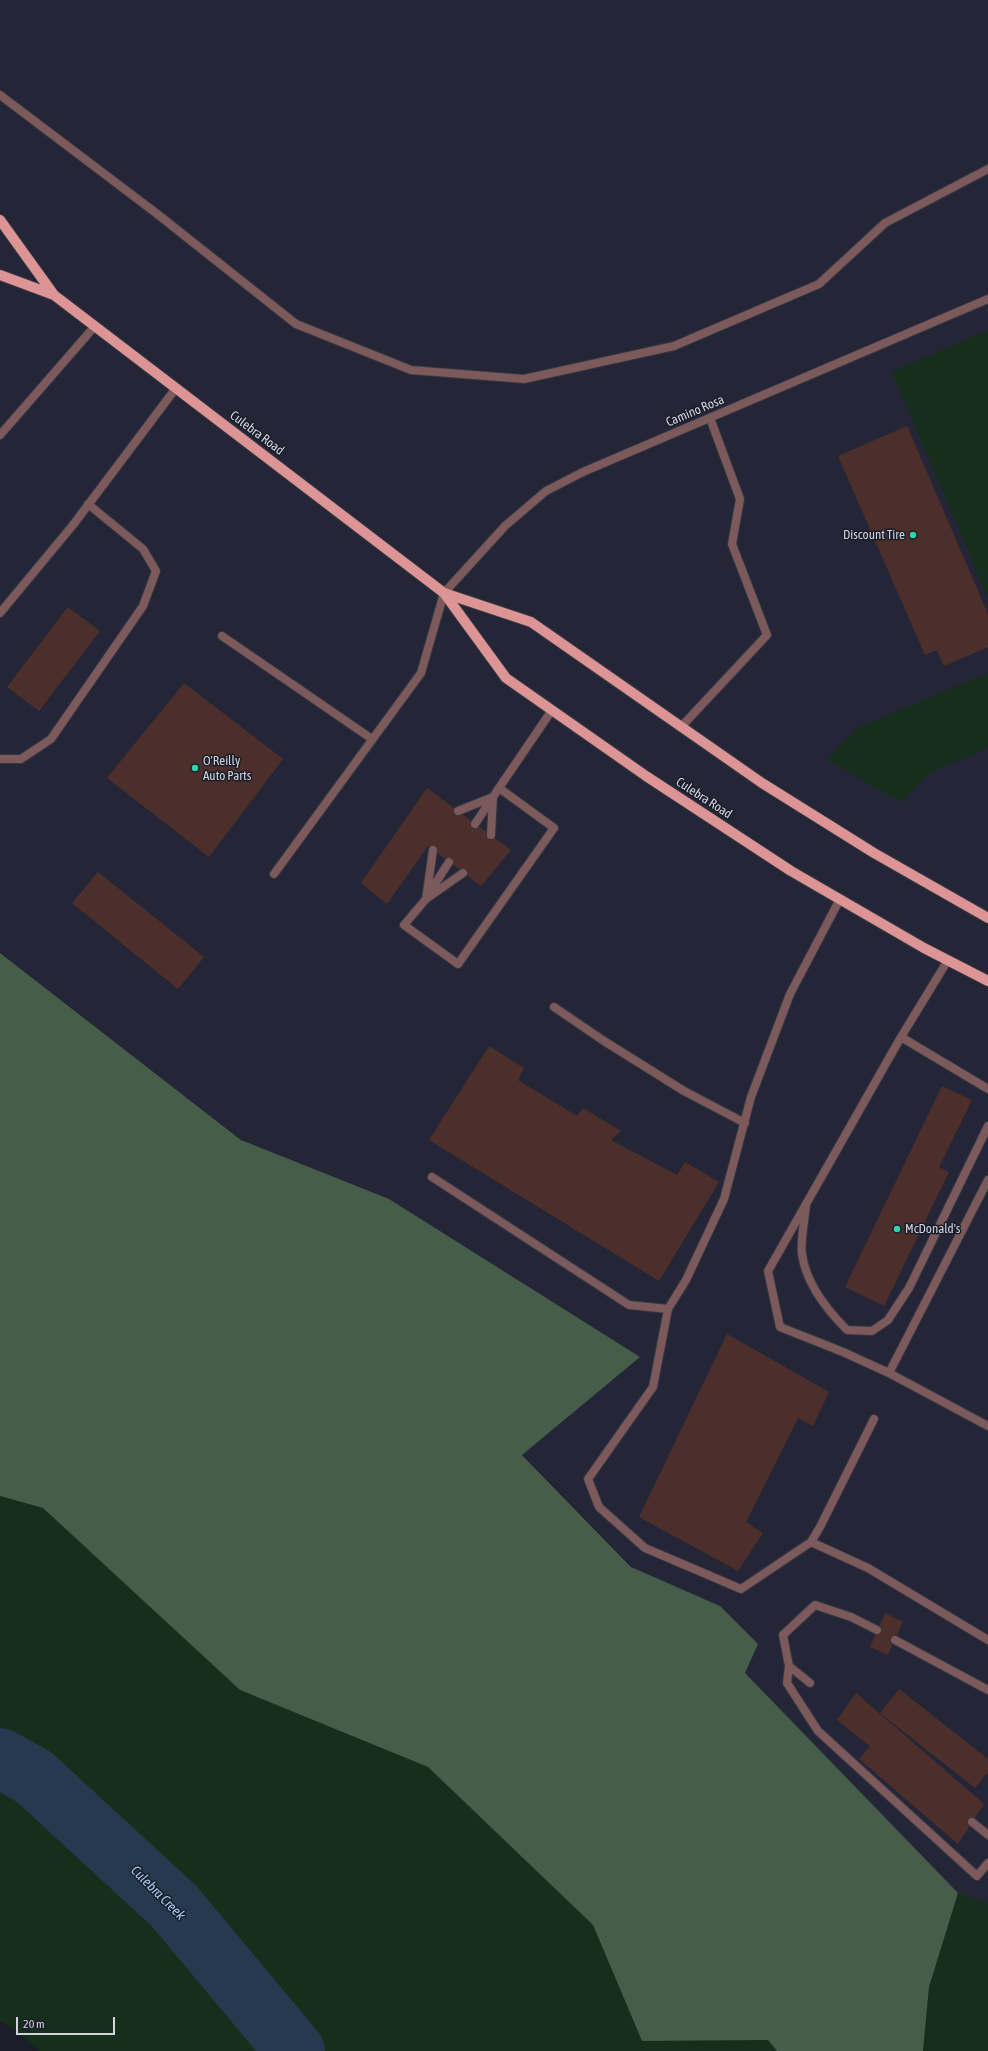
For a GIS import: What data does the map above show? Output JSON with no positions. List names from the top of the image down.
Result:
{
  "streets": {
    "main road": ["Culebra Road"],
    "street": ["Camino Rosa"]
  },
  "crossings": [
    ["Camino Rosa", "Culebra Road"]
  ],
  "water": ["Culebra Creek"],
  "places": ["Discount Tire", "O'Reilly Auto Parts", "McDonald's"],
  "scale_bar": "20 m"
}
